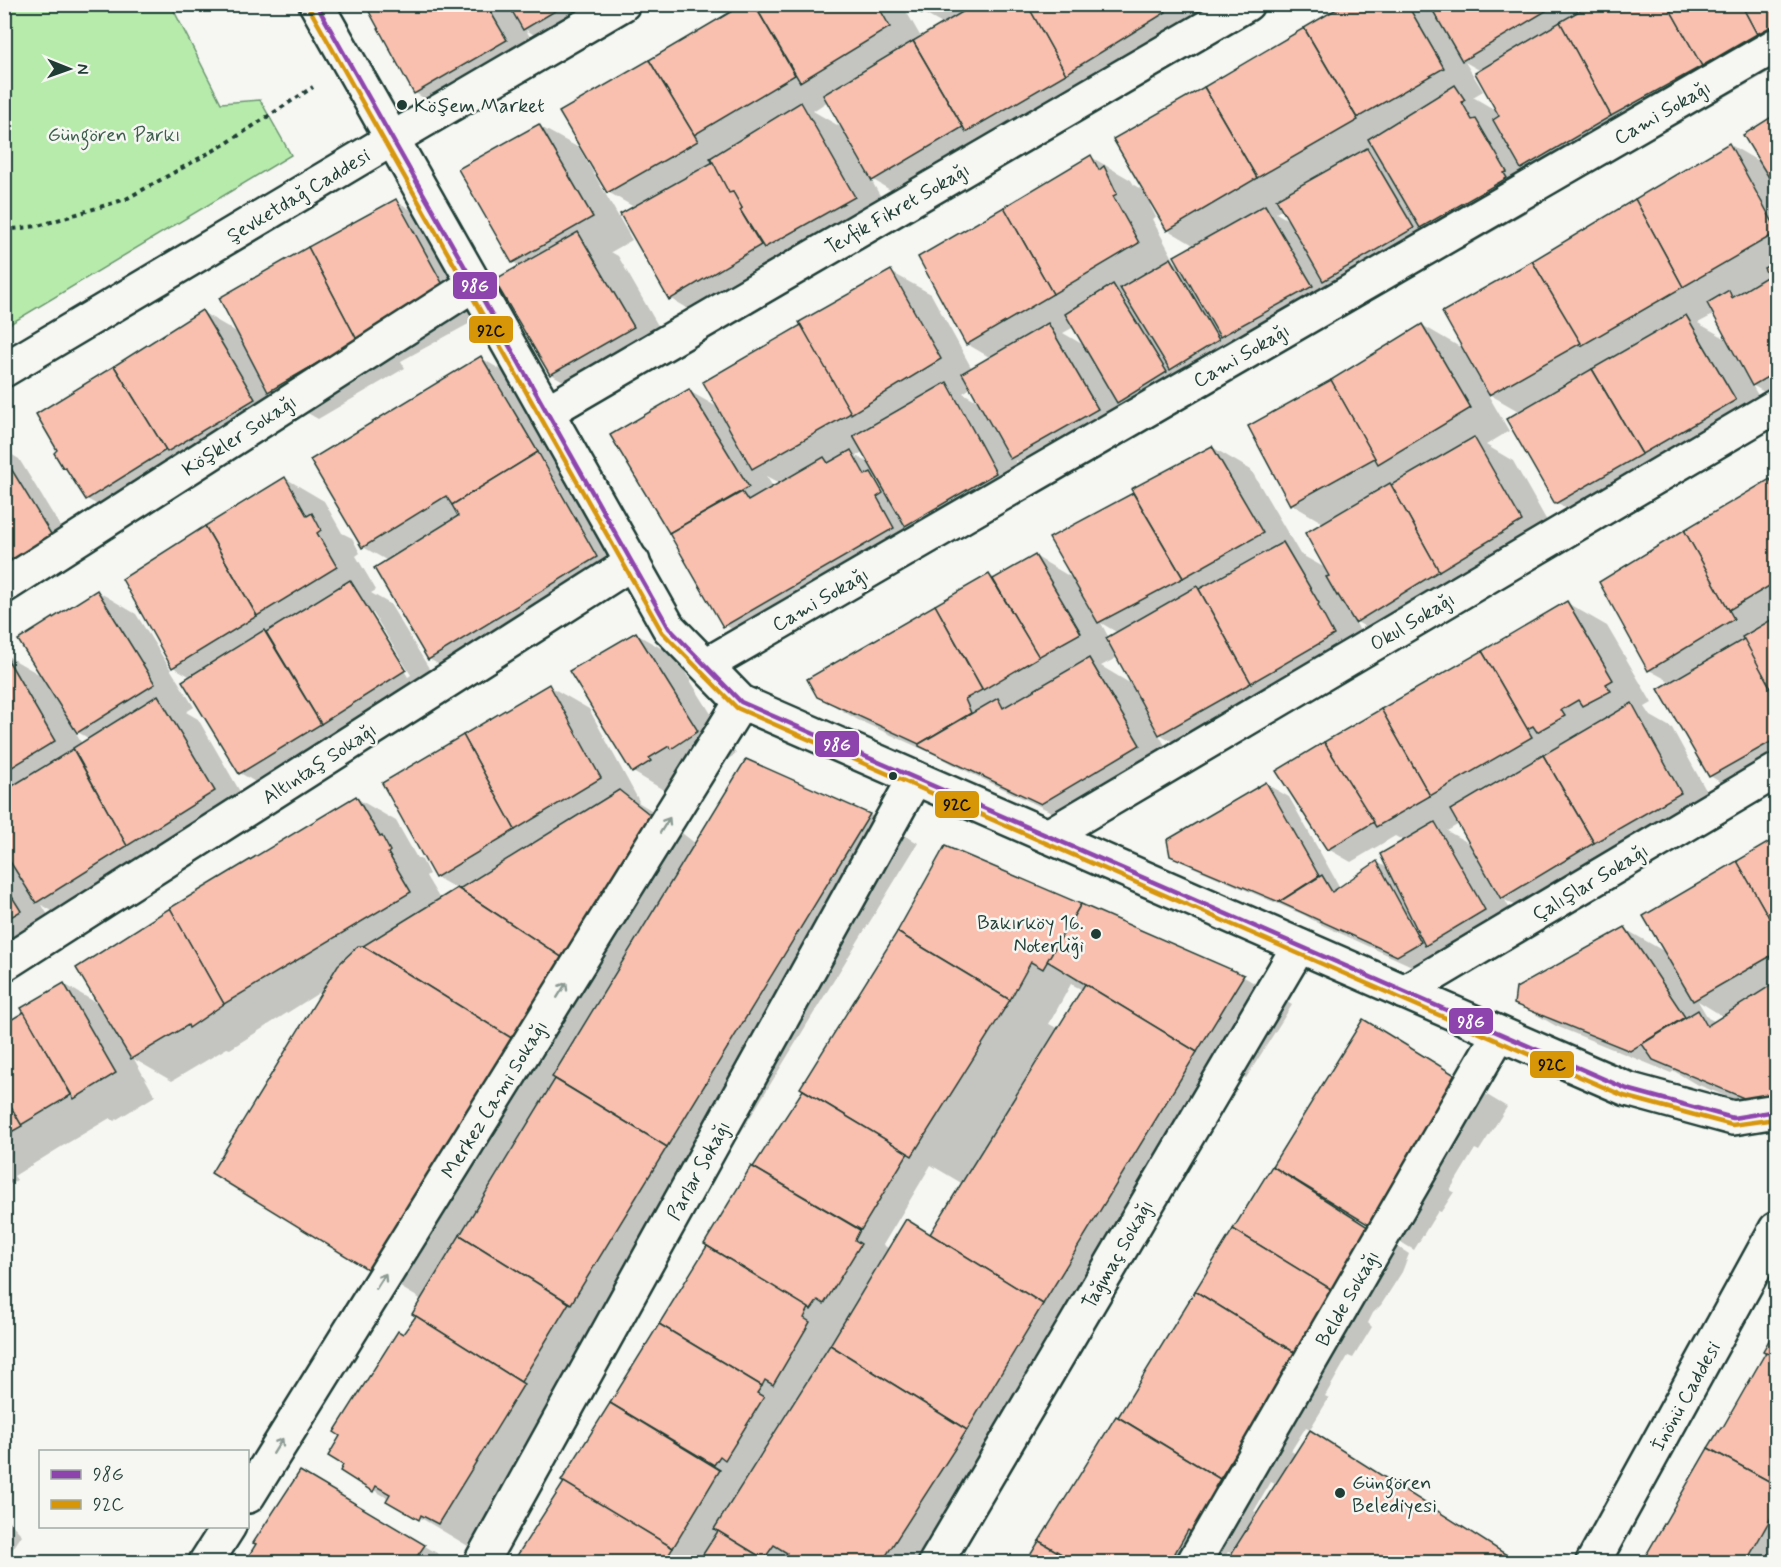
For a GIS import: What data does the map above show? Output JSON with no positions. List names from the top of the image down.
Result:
{
  "streets": {
    "street": [
      "Cami Sokağı",
      "Şevketdağ Caddesi",
      "Tevfik Fikret Sokağı",
      "Köşkler Sokağı",
      "Okul Sokağı",
      "Altıntaş Sokağı",
      "Çalışlar Sokağı",
      "Merkez Cami Sokağı",
      "Parlar Sokağı",
      "Tağmaç Sokağı",
      "Belde Sokağı",
      "İnönü Caddesi"
    ]
  },
  "one_way": ["Merkez Cami Sokağı"],
  "parks": ["Güngören Parkı"],
  "places": ["Köşem Market", "Bakırköy 16. Noterliği", "Güngören Belediyesi"],
  "lines": ["transit line 98G", "transit line 92C"],
  "legend": ["98G", "92C"],
  "north": "right"
}
